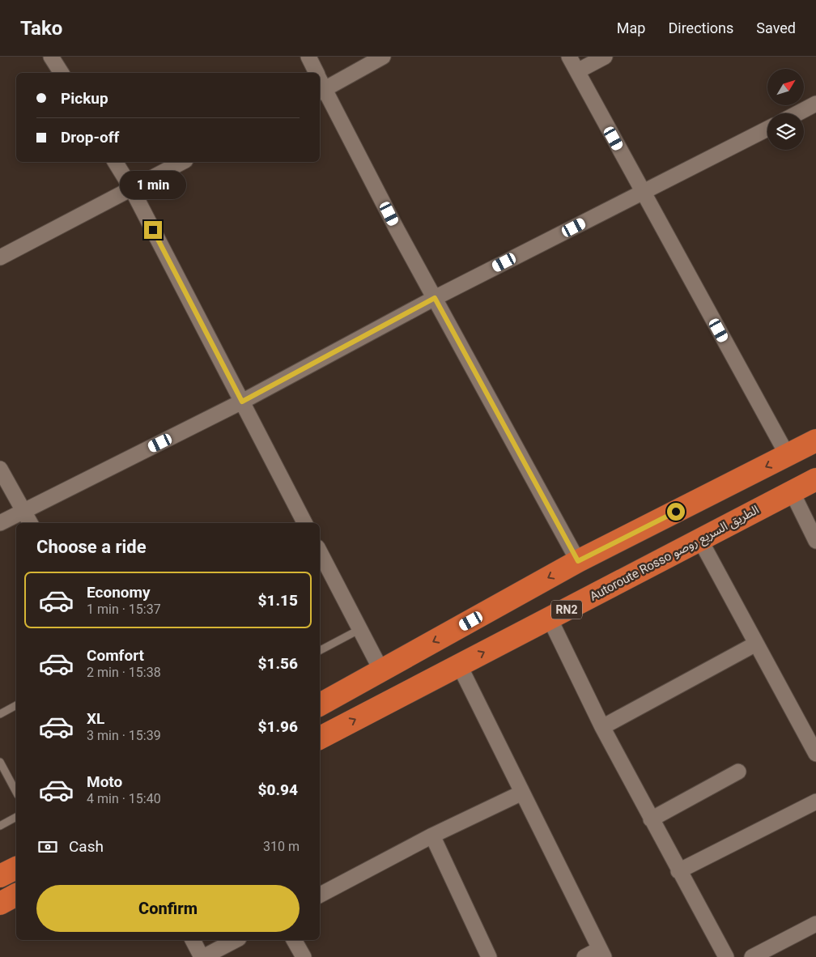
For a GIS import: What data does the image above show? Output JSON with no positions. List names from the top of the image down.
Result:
{
  "streets": {
    "highway": ["Autoroute Rosso الطريق السريع روصو", "RN2"]
  },
  "north": "top right",
  "page": {
    "header": "Tako",
    "nav": ["Map", "Directions", "Saved"],
    "banner": ["Pickup", "Drop-off"],
    "bubble": "1 min",
    "heading": "Choose a ride",
    "list": [
      {
        "name": "Economy",
        "note": "1 min · 15:37",
        "value": "$1.15"
      },
      {
        "name": "Comfort",
        "note": "2 min · 15:38",
        "value": "$1.56"
      },
      {
        "name": "XL",
        "note": "3 min · 15:39",
        "value": "$1.96"
      },
      {
        "name": "Moto",
        "note": "4 min · 15:40",
        "value": "$0.94"
      }
    ],
    "pay": ["Cash", "310 m"],
    "buttons": "Confirm"
  }
}
